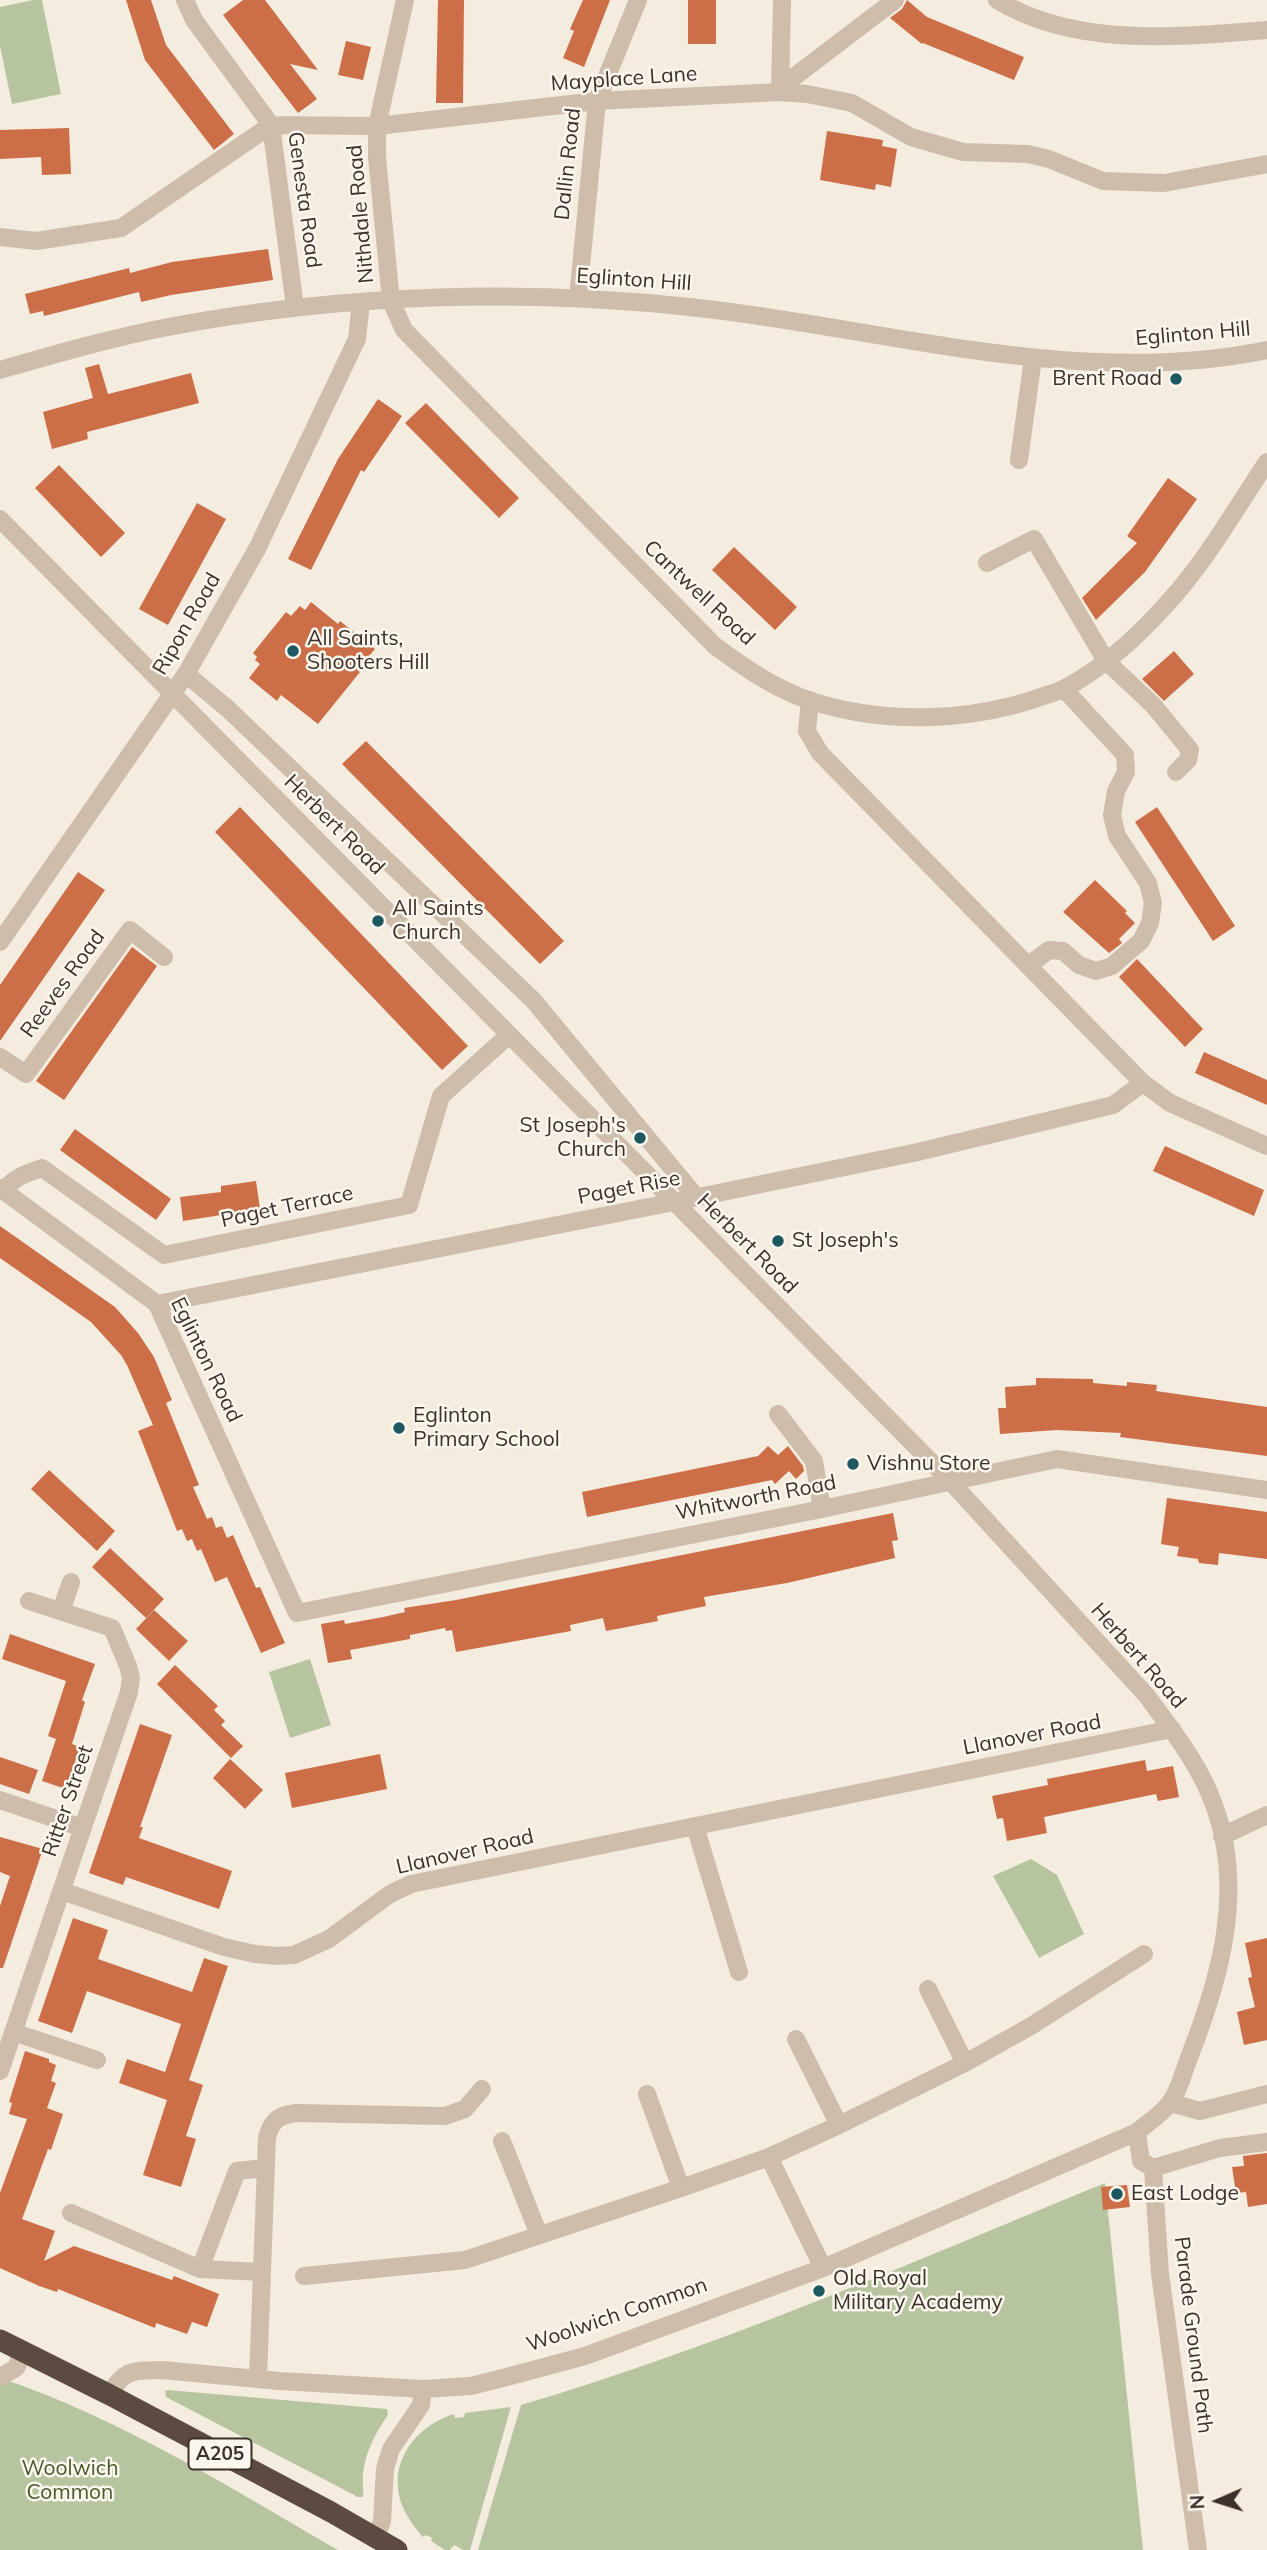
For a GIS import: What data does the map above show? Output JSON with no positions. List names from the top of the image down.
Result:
{
  "streets": {
    "highway": ["A205"],
    "street": [
      "Mayplace Lane",
      "Dallin Road",
      "Genesta Road",
      "Nithdale Road",
      "Eglinton Hill",
      "Cantwell Road",
      "Ripon Road",
      "Herbert Road",
      "Reeves Road",
      "Paget Rise",
      "Paget Terrace",
      "Eglinton Road",
      "Whitworth Road",
      "Llanover Road",
      "Ritter Street",
      "Woolwich Common",
      "Parade Ground Path"
    ]
  },
  "crossings": [
    ["Mayplace Lane", "Dallin Road"],
    ["Mayplace Lane", "Genesta Road"],
    ["Mayplace Lane", "Nithdale Road"],
    ["Dallin Road", "Eglinton Hill"],
    ["Genesta Road", "Eglinton Hill"],
    ["Nithdale Road", "Eglinton Hill"],
    ["Nithdale Road", "Cantwell Road"],
    ["Eglinton Hill", "Cantwell Road"],
    ["Eglinton Hill", "Ripon Road"],
    ["Ripon Road", "Herbert Road"],
    ["Herbert Road", "Paget Rise"],
    ["Herbert Road", "Paget Terrace"],
    ["Herbert Road", "Whitworth Road"],
    ["Herbert Road", "Llanover Road"],
    ["Herbert Road", "Woolwich Common"],
    ["Paget Rise", "Eglinton Road"],
    ["Paget Terrace", "Eglinton Road"],
    ["Eglinton Road", "Whitworth Road"],
    ["Llanover Road", "Ritter Street"],
    ["Woolwich Common", "Parade Ground Path"],
    ["Woolwich Common", "A205"]
  ],
  "parks": ["Woolwich Common"],
  "places": [
    "Brent Road",
    "All Saints, Shooters Hill",
    "All Saints Church",
    "St Joseph's Church",
    "St Joseph's",
    "Eglinton Primary School",
    "Vishnu Store",
    "East Lodge",
    "Old Royal Military Academy"
  ],
  "north": "left"
}
